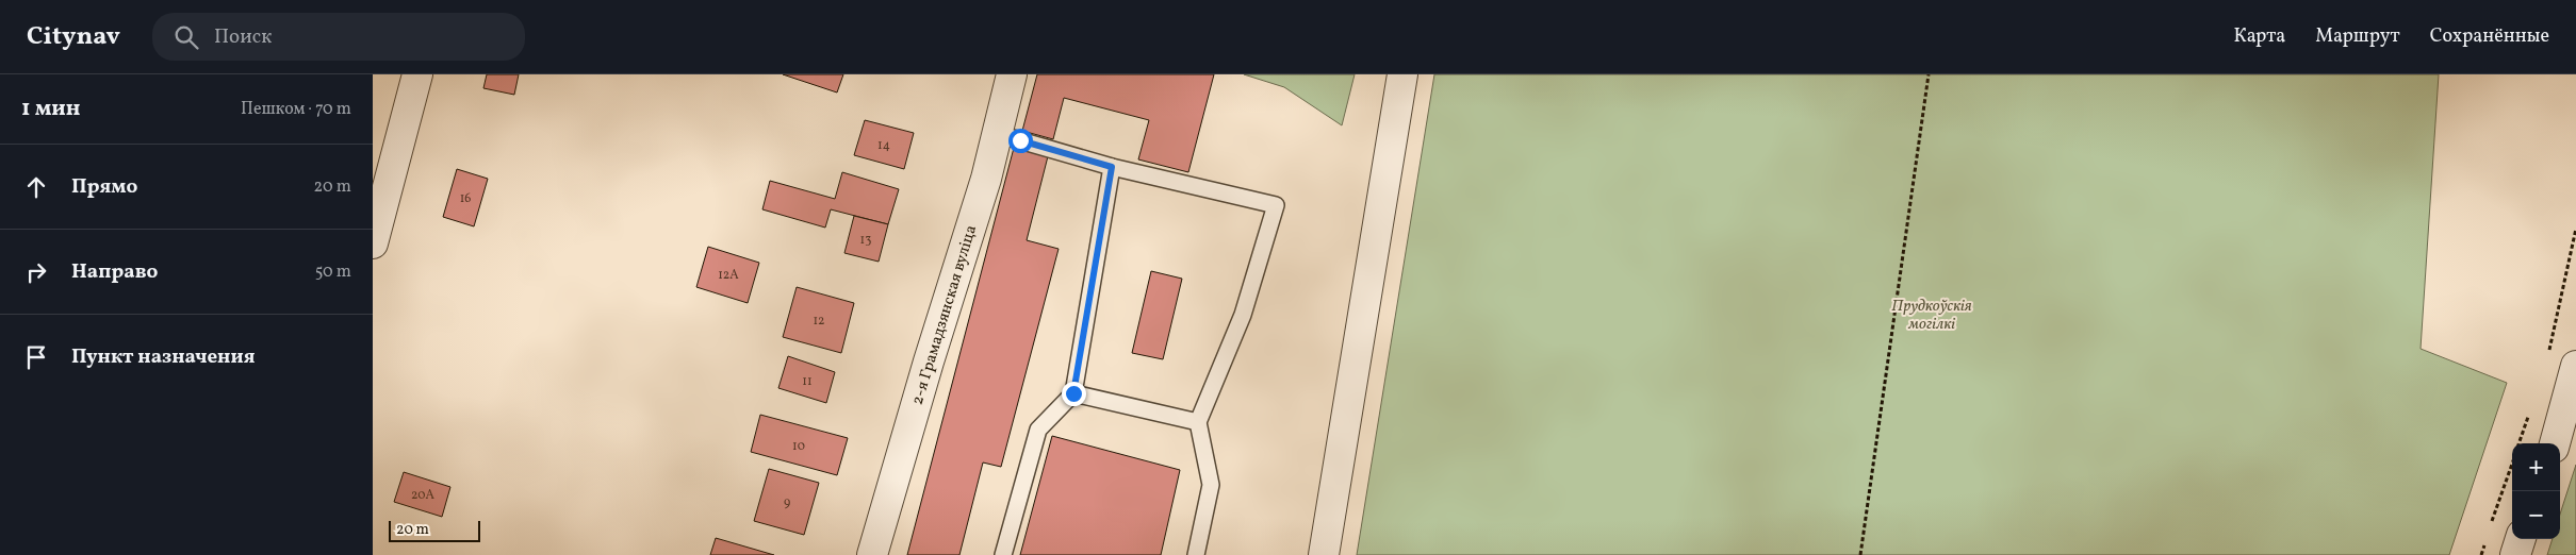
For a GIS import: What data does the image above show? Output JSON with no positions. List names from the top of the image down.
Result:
{
  "streets": {
    "street": ["2-я Грамадзянская вуліца"]
  },
  "parks": ["Прудкоўскія могілкі"],
  "house_numbers": [
    "14",
    "16",
    "13",
    "12A",
    "12",
    "11",
    "10",
    "20А",
    "9"
  ],
  "scale_bar": "20 m",
  "page": {
    "header": "Citynav",
    "search": "Поиск",
    "nav": ["Карта", "Маршрут", "Сохранённые"],
    "heading": ["1 мин", "Пешком · 70 m"],
    "list": [
      ["Прямо", "20 m"],
      ["Направо", "50 m"],
      "Пункт назначения"
    ],
    "map_buttons": ["+", "−"],
    "scale": "20 m"
  }
}
